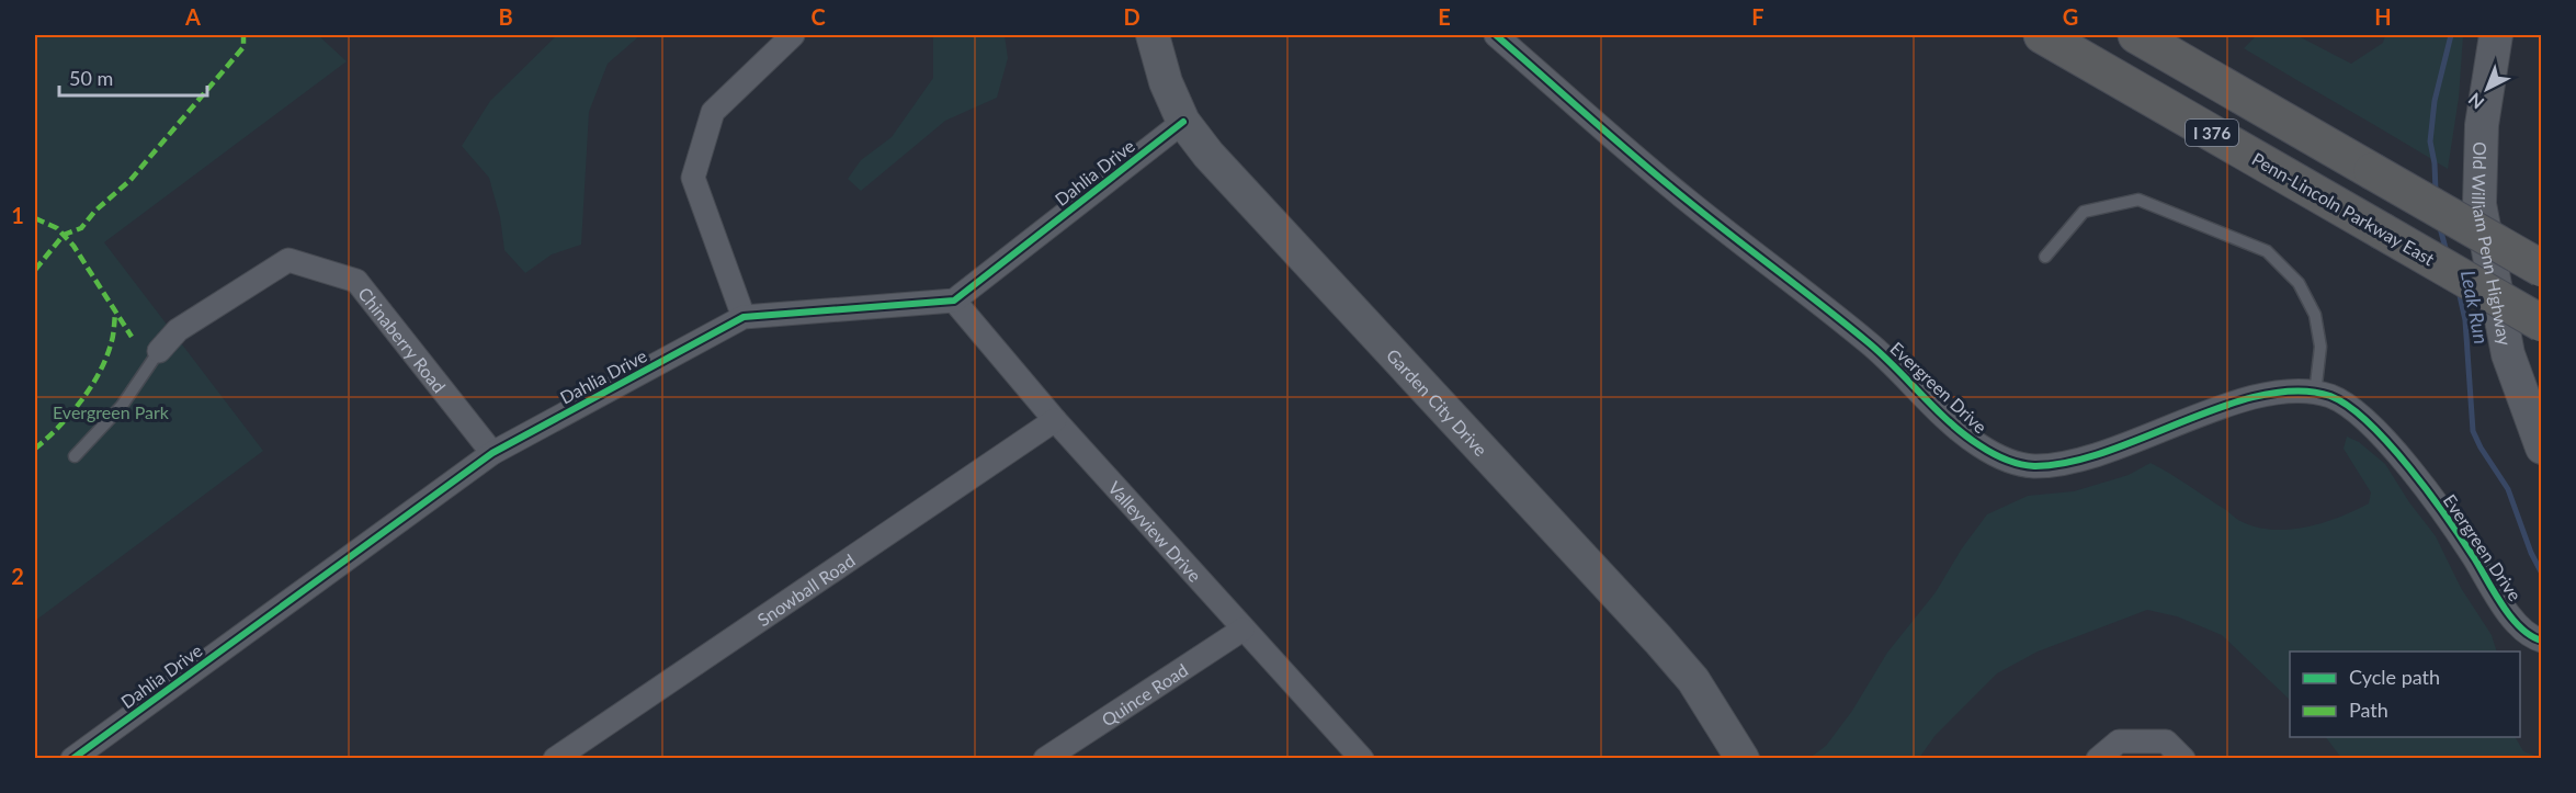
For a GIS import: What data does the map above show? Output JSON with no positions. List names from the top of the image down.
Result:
{
  "streets": {
    "highway": ["I 376", "Penn-Lincoln Parkway East"],
    "street": [
      "Dahlia Drive",
      "Old William Penn Highway",
      "Chinaberry Road",
      "Evergreen Drive",
      "Garden City Drive",
      "Valleyview Drive",
      "Snowball Road",
      "Quince Road"
    ]
  },
  "crossings": [
    ["Dahlia Drive", "Chinaberry Road"],
    ["Dahlia Drive", "Garden City Drive"],
    ["Dahlia Drive", "Valleyview Drive"],
    ["Valleyview Drive", "Snowball Road"],
    ["Valleyview Drive", "Quince Road"]
  ],
  "water": ["Leak Run"],
  "parks": ["Evergreen Park"],
  "legend": ["Cycle path", "Path"],
  "scale_bar": "50 m",
  "north": "bottom left",
  "grid": {
    "columns": [
      "A",
      "B",
      "C",
      "D",
      "E",
      "F",
      "G",
      "H"
    ],
    "rows": ["1", "2"]
  }
}
